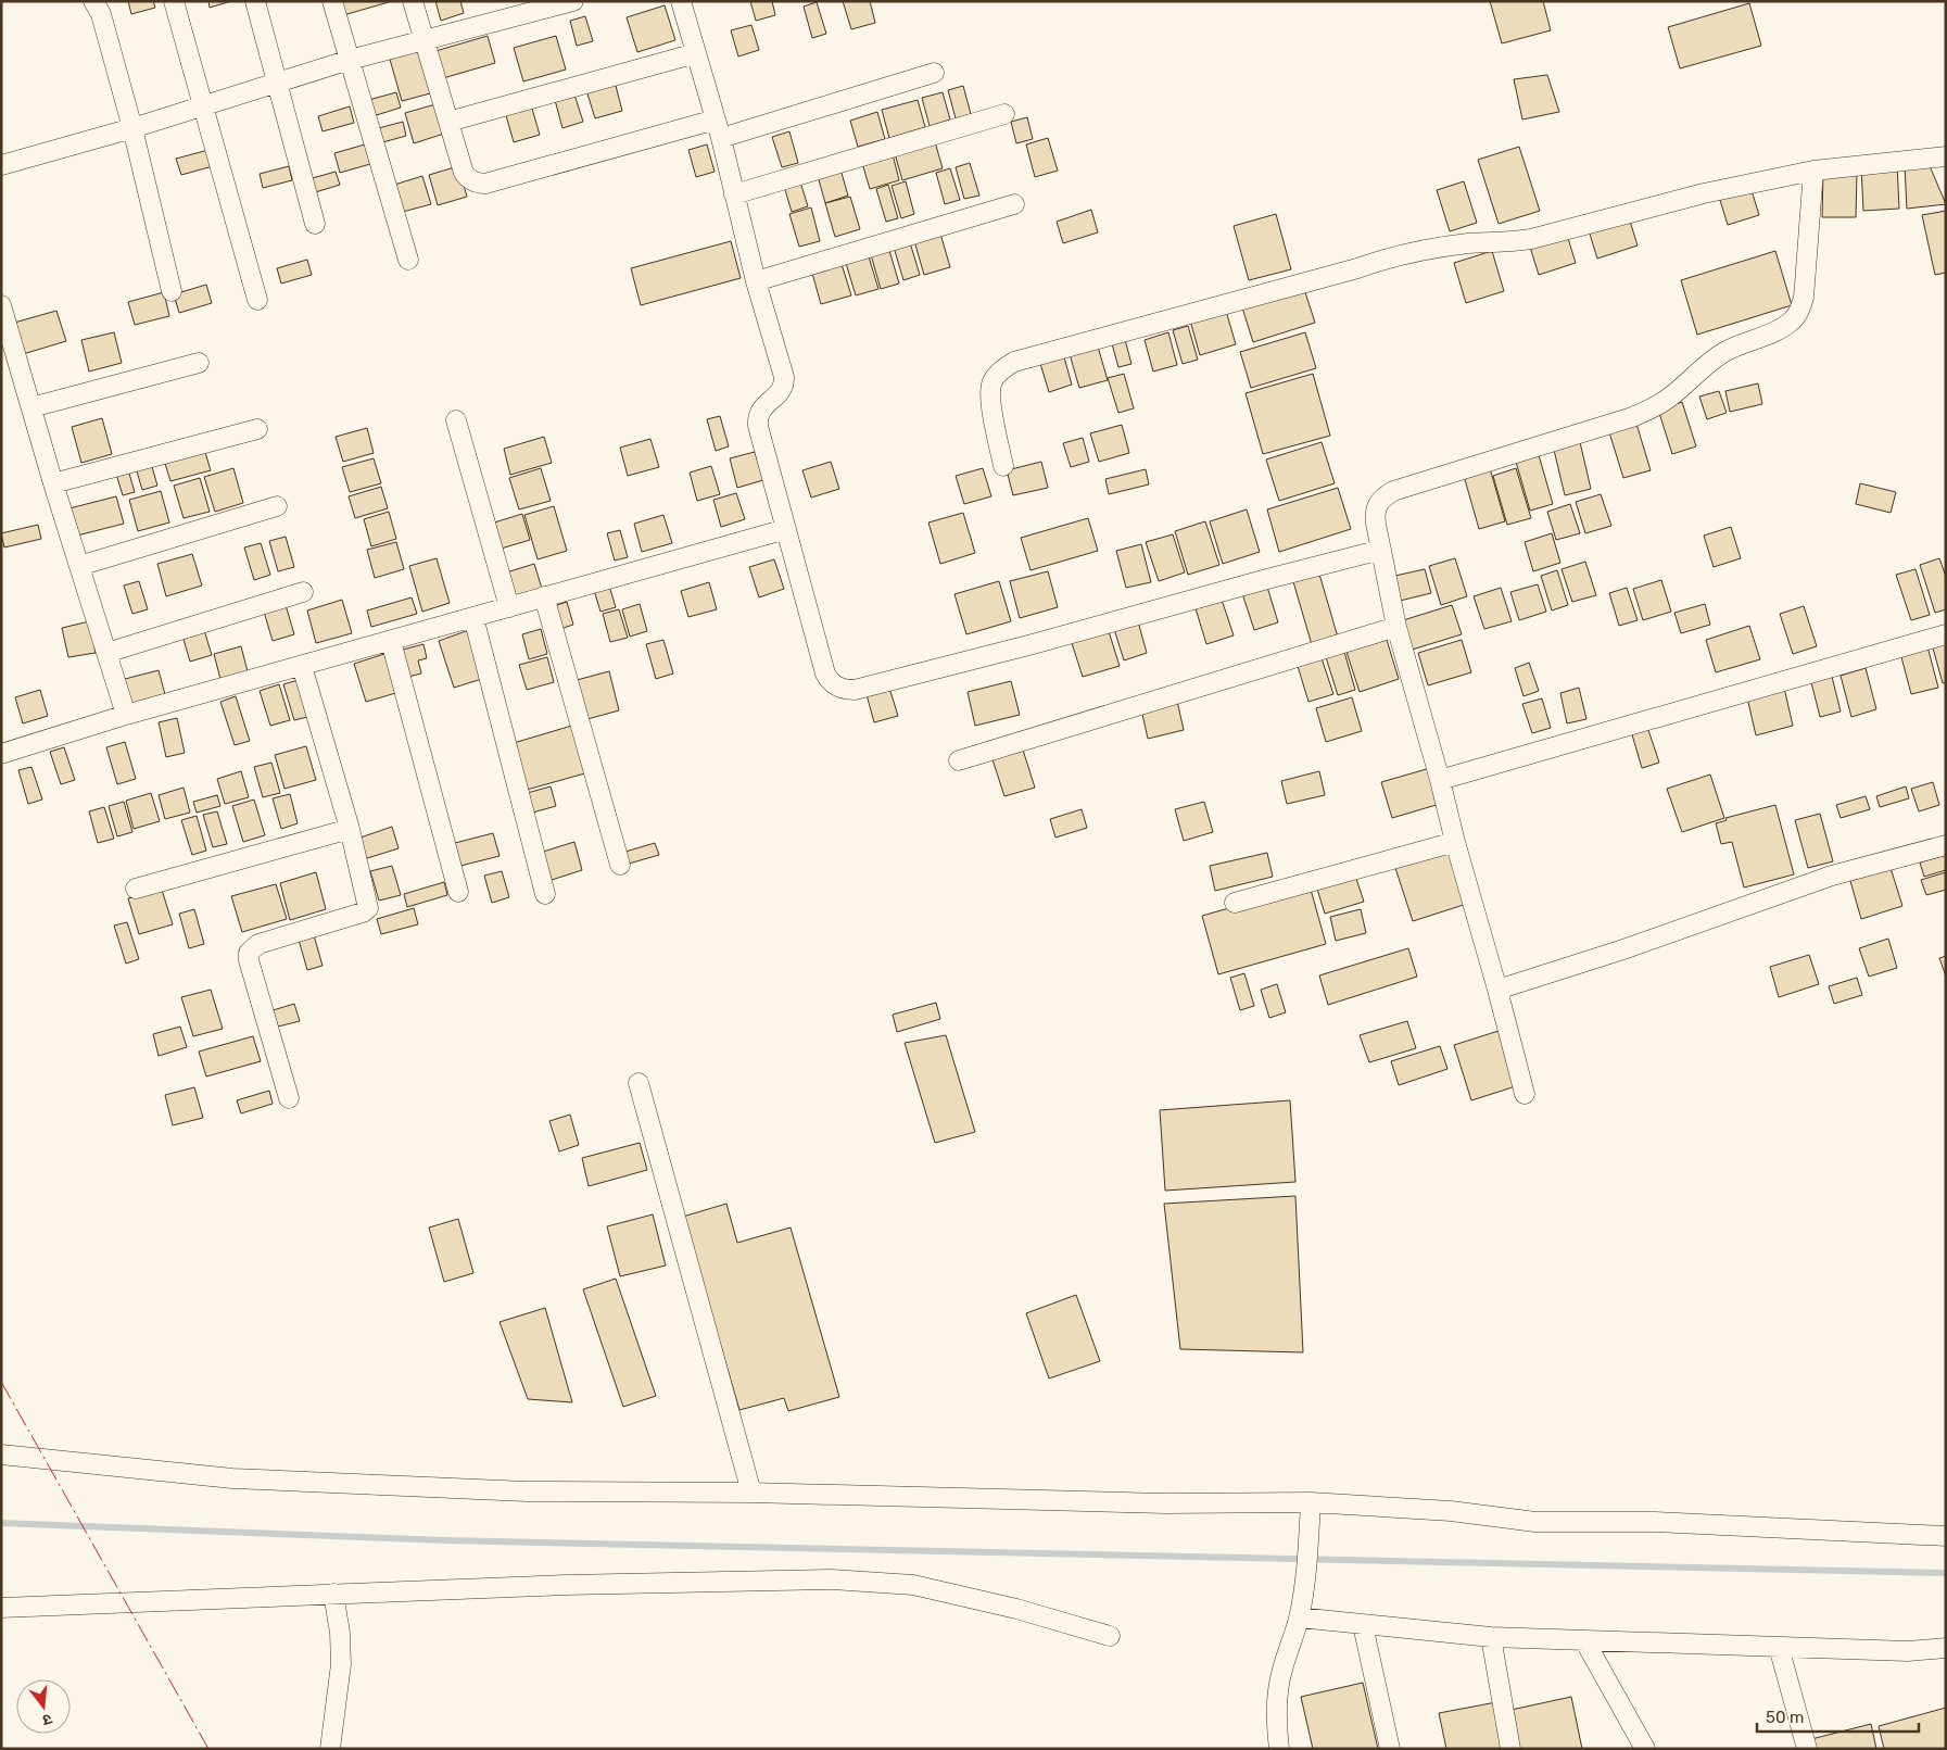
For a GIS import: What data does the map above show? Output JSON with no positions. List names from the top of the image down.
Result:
{
  "scale_bar": "50 m",
  "north": "bottom"
}
